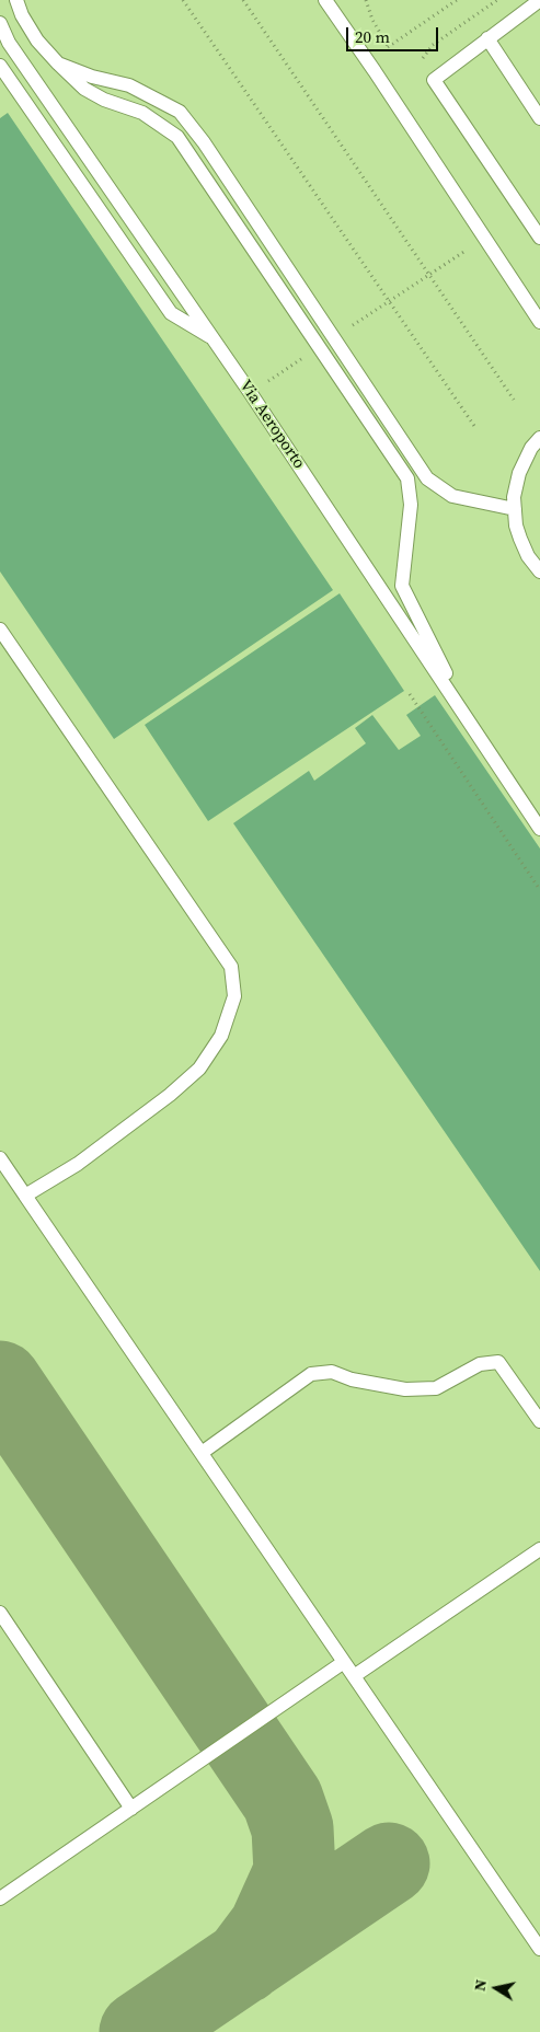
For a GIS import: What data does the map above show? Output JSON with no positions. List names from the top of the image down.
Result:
{
  "streets": {
    "lane": ["Via Aeroporto"]
  },
  "scale_bar": "20 m",
  "north": "left"
}
